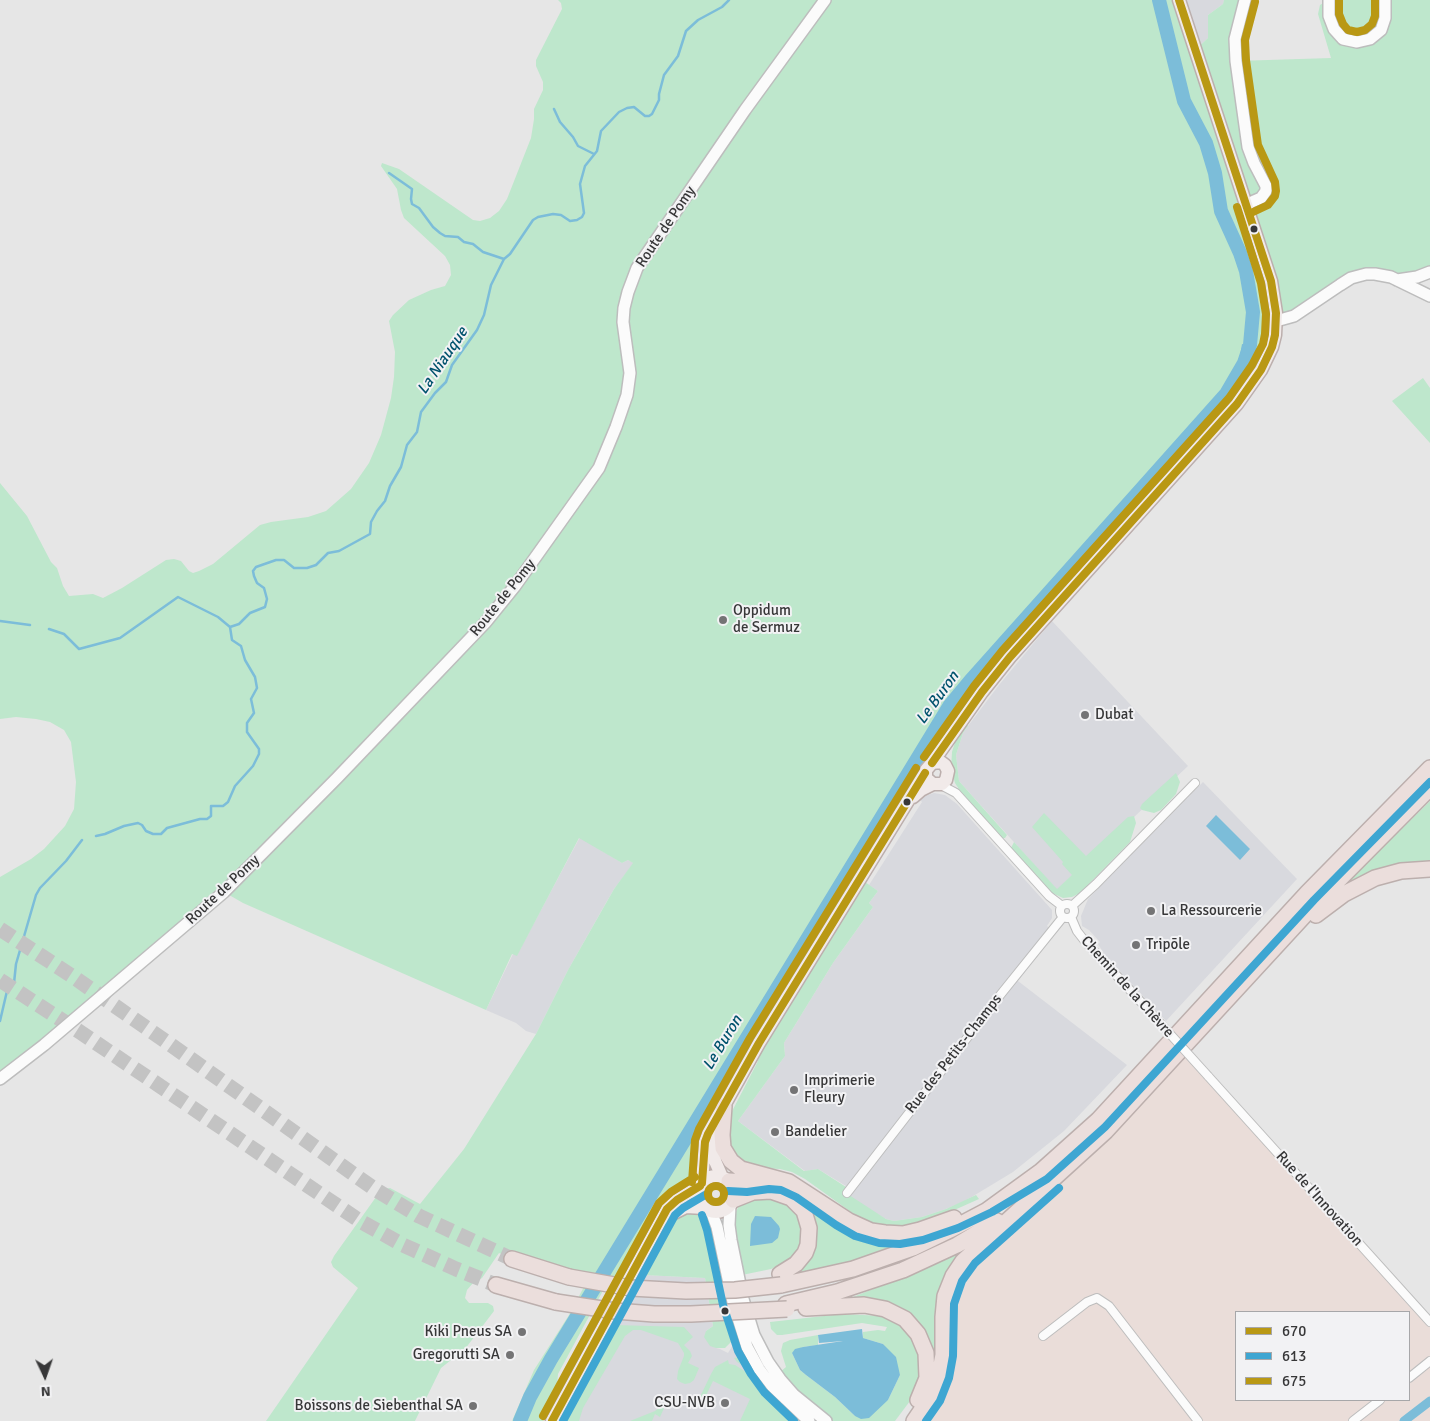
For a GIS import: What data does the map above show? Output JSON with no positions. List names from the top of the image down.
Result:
{
  "streets": {
    "street": [
      "Route de Pomy",
      "Chemin de la Chèvre",
      "Rue des Petits-Champs",
      "Rue de l'Innovation"
    ]
  },
  "crossings": [
    ["Chemin de la Chèvre", "Rue des Petits-Champs"],
    ["Chemin de la Chèvre", "Rue de l'Innovation"]
  ],
  "water": ["La Niauque", "Le Buron"],
  "places": [
    "Oppidum de Sermuz",
    "Dubat",
    "La Ressourcerie",
    "Tripōle",
    "Imprimerie Fleury",
    "Bandelier",
    "Kiki Pneus SA",
    "Gregorutti SA",
    "CSU-NVB",
    "Boissons de Siebenthal SA"
  ],
  "lines": ["transit line 670", "transit line 675", "transit line 613"],
  "legend": ["670", "613", "675"],
  "north": "bottom"
}
